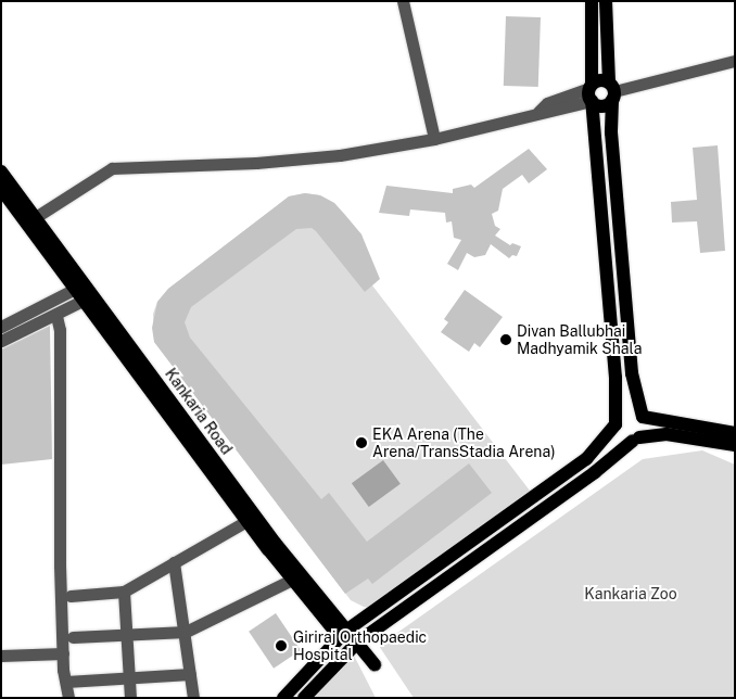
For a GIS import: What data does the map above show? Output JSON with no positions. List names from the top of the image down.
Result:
{
  "streets": {
    "main road": ["Kankaria Road"]
  },
  "parks": ["Kankaria Zoo"],
  "places": ["Divan Ballubhai Madhyamik Shala", "EKA Arena (The Arena/TransStadia Arena)", "Giriraj Orthopaedic Hospital"]
}
